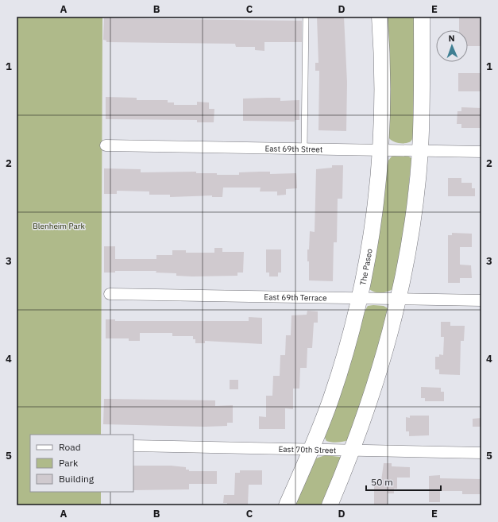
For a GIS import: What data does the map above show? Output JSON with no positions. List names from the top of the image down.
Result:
{
  "streets": {
    "main road": ["The Paseo"],
    "street": ["East 69th Street", "East 69th Terrace", "East 70th Street"]
  },
  "crossings": [
    ["East 69th Street", "The Paseo"],
    ["The Paseo", "East 69th Terrace"],
    ["The Paseo", "East 70th Street"]
  ],
  "parks": ["Blenheim Park"],
  "legend": ["Road", "Park", "Building"],
  "scale_bar": "50 m",
  "north": "top",
  "grid": {
    "columns": [
      "A",
      "B",
      "C",
      "D",
      "E"
    ],
    "rows": [
      "1",
      "2",
      "3",
      "4",
      "5"
    ]
  }
}
